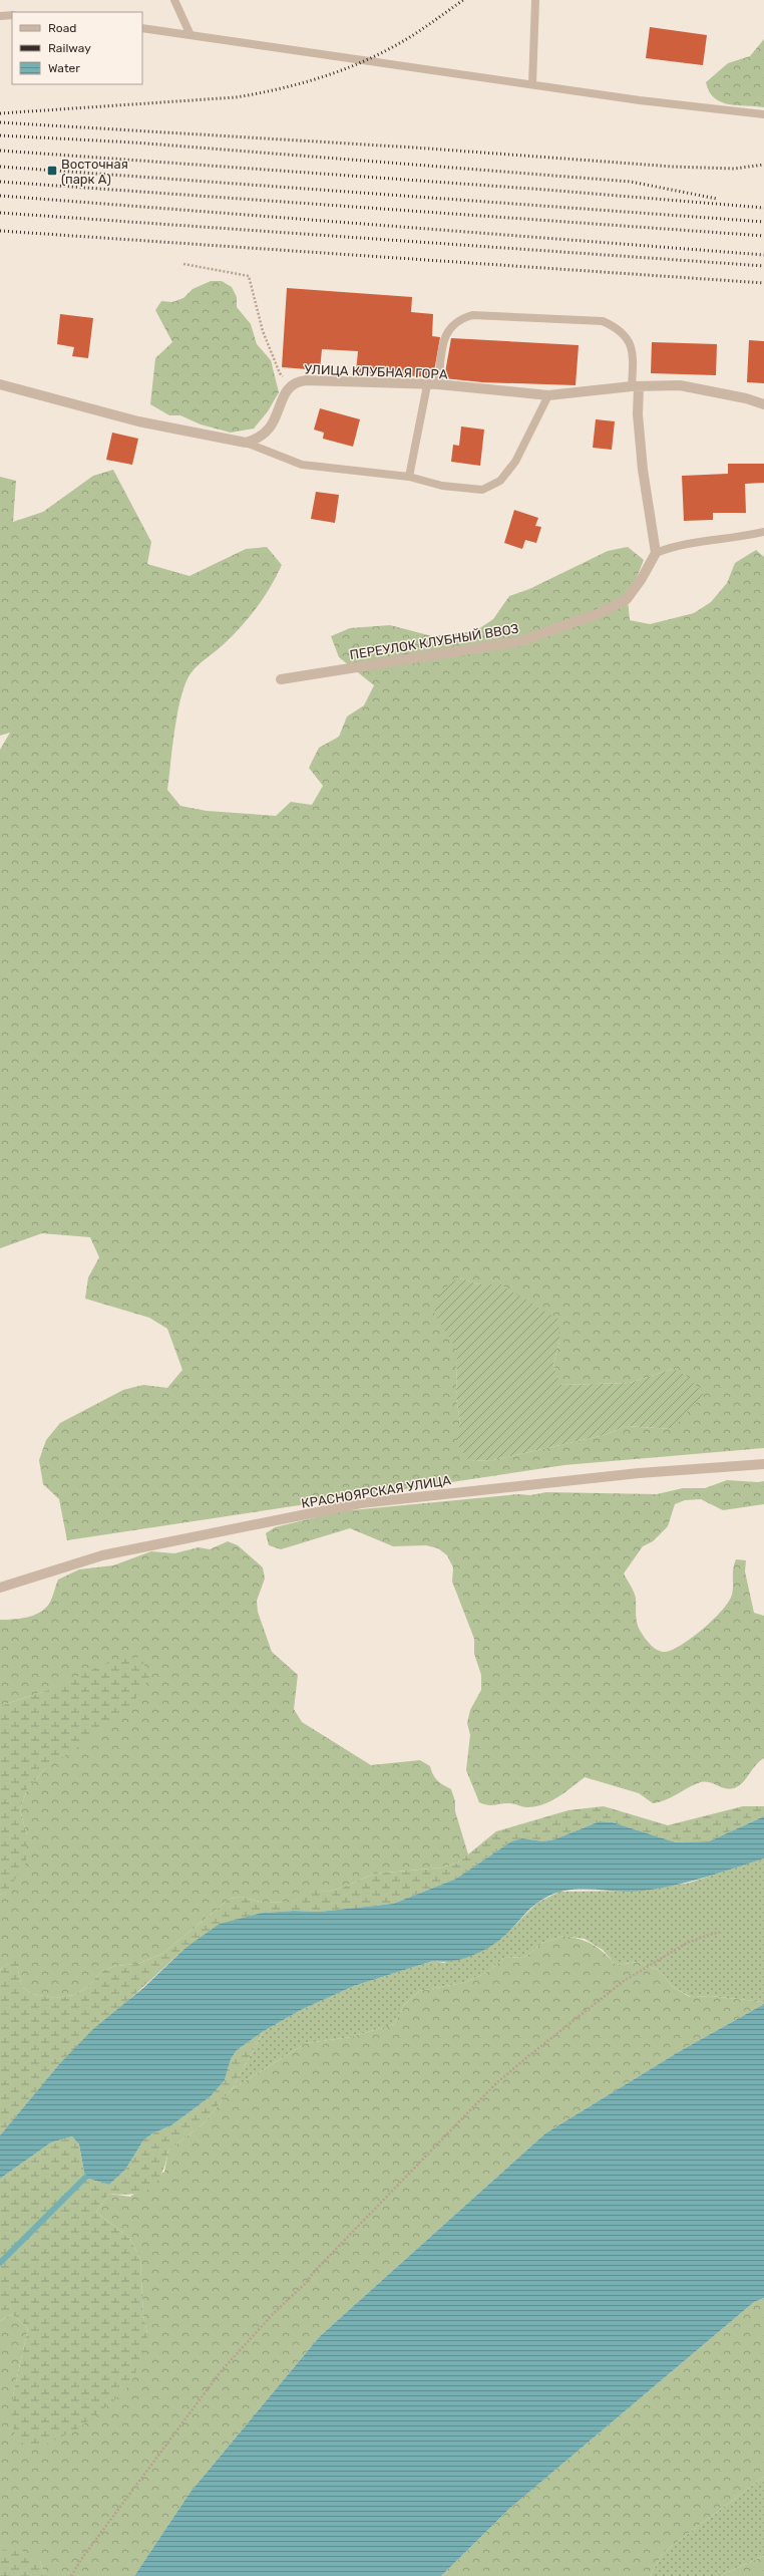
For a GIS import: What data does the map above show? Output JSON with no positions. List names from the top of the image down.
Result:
{
  "streets": {
    "street": ["УЛИЦА КЛУБНАЯ ГОРА", "ПЕРЕУЛОК КЛУБНЫЙ ВВОЗ", "КРАСНОЯРСКАЯ УЛИЦА"]
  },
  "places": {
    "transit": ["Восточная (парк А)"]
  },
  "legend": ["Road", "Railway", "Water"]
}
